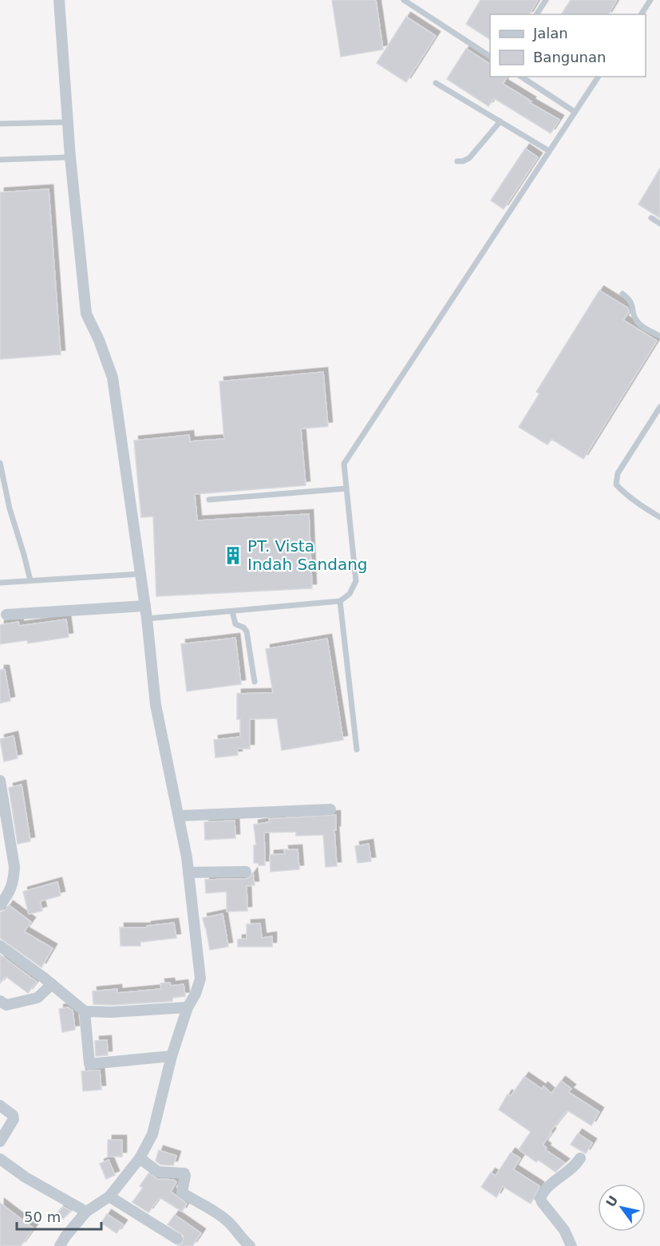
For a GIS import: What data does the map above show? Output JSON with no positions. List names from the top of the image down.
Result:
{
  "places": {
    "building": ["PT. Vista Indah Sandang"]
  },
  "legend": ["Jalan", "Bangunan"],
  "scale_bar": "50 m",
  "north": "top left"
}
